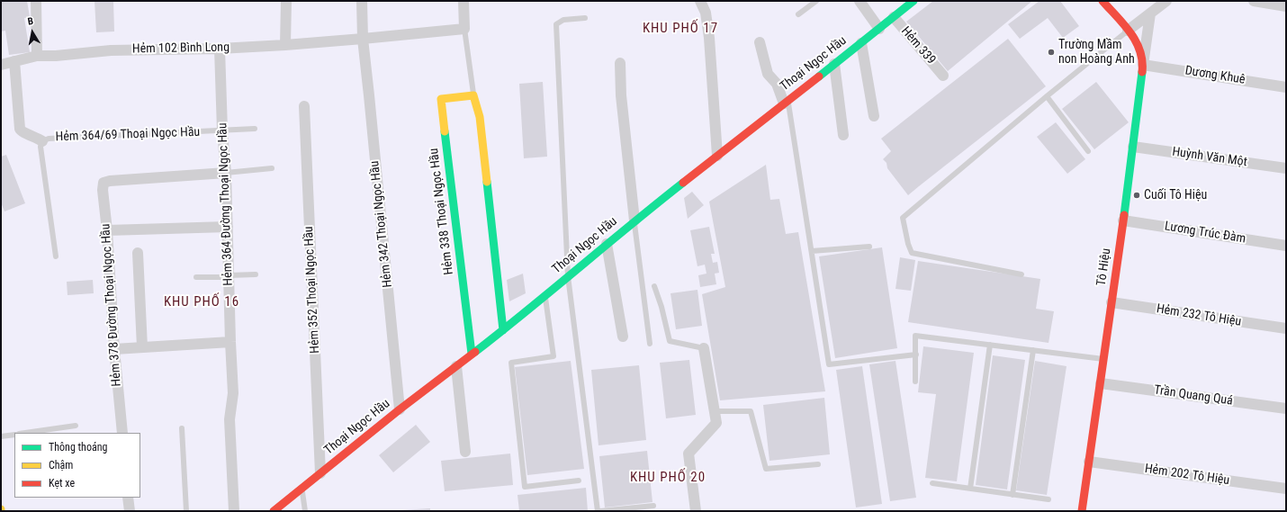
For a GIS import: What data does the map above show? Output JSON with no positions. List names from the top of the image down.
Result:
{
  "streets": {
    "street": [
      "Hẻm 339",
      "Hẻm 102 Bình Long",
      "Thoại Ngọc Hầu",
      "Dương Khuê",
      "Huỳnh Văn Một",
      "Hẻm 364 Đường Thoại Ngọc Hầu",
      "Hẻm 338 Thoại Ngọc Hầu",
      "Hẻm 342 Thoại Ngọc Hầu",
      "Lương Trúc Đàm",
      "Tô Hiệu",
      "Hẻm 352 Thoại Ngọc Hầu",
      "Hẻm 378 Đường Thoại Ngọc Hầu",
      "Hẻm 232 Tô Hiệu",
      "Trần Quang Quá",
      "Hẻm 202 Tô Hiệu"
    ],
    "lane": ["Hẻm 364/69 Thoại Ngọc Hầu"]
  },
  "crossings": [
    ["Hẻm 339", "Thoại Ngọc Hầu"],
    ["Hẻm 102 Bình Long", "Hẻm 364 Đường Thoại Ngọc Hầu"],
    ["Hẻm 102 Bình Long", "Hẻm 342 Thoại Ngọc Hầu"],
    ["Thoại Ngọc Hầu", "Hẻm 338 Thoại Ngọc Hầu"],
    ["Thoại Ngọc Hầu", "Hẻm 342 Thoại Ngọc Hầu"],
    ["Thoại Ngọc Hầu", "Hẻm 352 Thoại Ngọc Hầu"],
    ["Dương Khuê", "Tô Hiệu"],
    ["Hẻm 364/69 Thoại Ngọc Hầu", "Hẻm 364 Đường Thoại Ngọc Hầu"],
    ["Huỳnh Văn Một", "Tô Hiệu"],
    ["Hẻm 364 Đường Thoại Ngọc Hầu", "Hẻm 378 Đường Thoại Ngọc Hầu"],
    ["Lương Trúc Đàm", "Tô Hiệu"],
    ["Tô Hiệu", "Hẻm 232 Tô Hiệu"],
    ["Tô Hiệu", "Trần Quang Quá"],
    ["Tô Hiệu", "Hẻm 202 Tô Hiệu"]
  ],
  "districts": ["KHU PHỐ 17", "KHU PHỐ 16", "KHU PHỐ 20"],
  "places": ["Trường Mầm non Hoàng Anh", "Cuối Tô Hiệu"],
  "legend": ["Thông thoáng", "Chậm", "Kẹt xe"],
  "north": "top"
}
